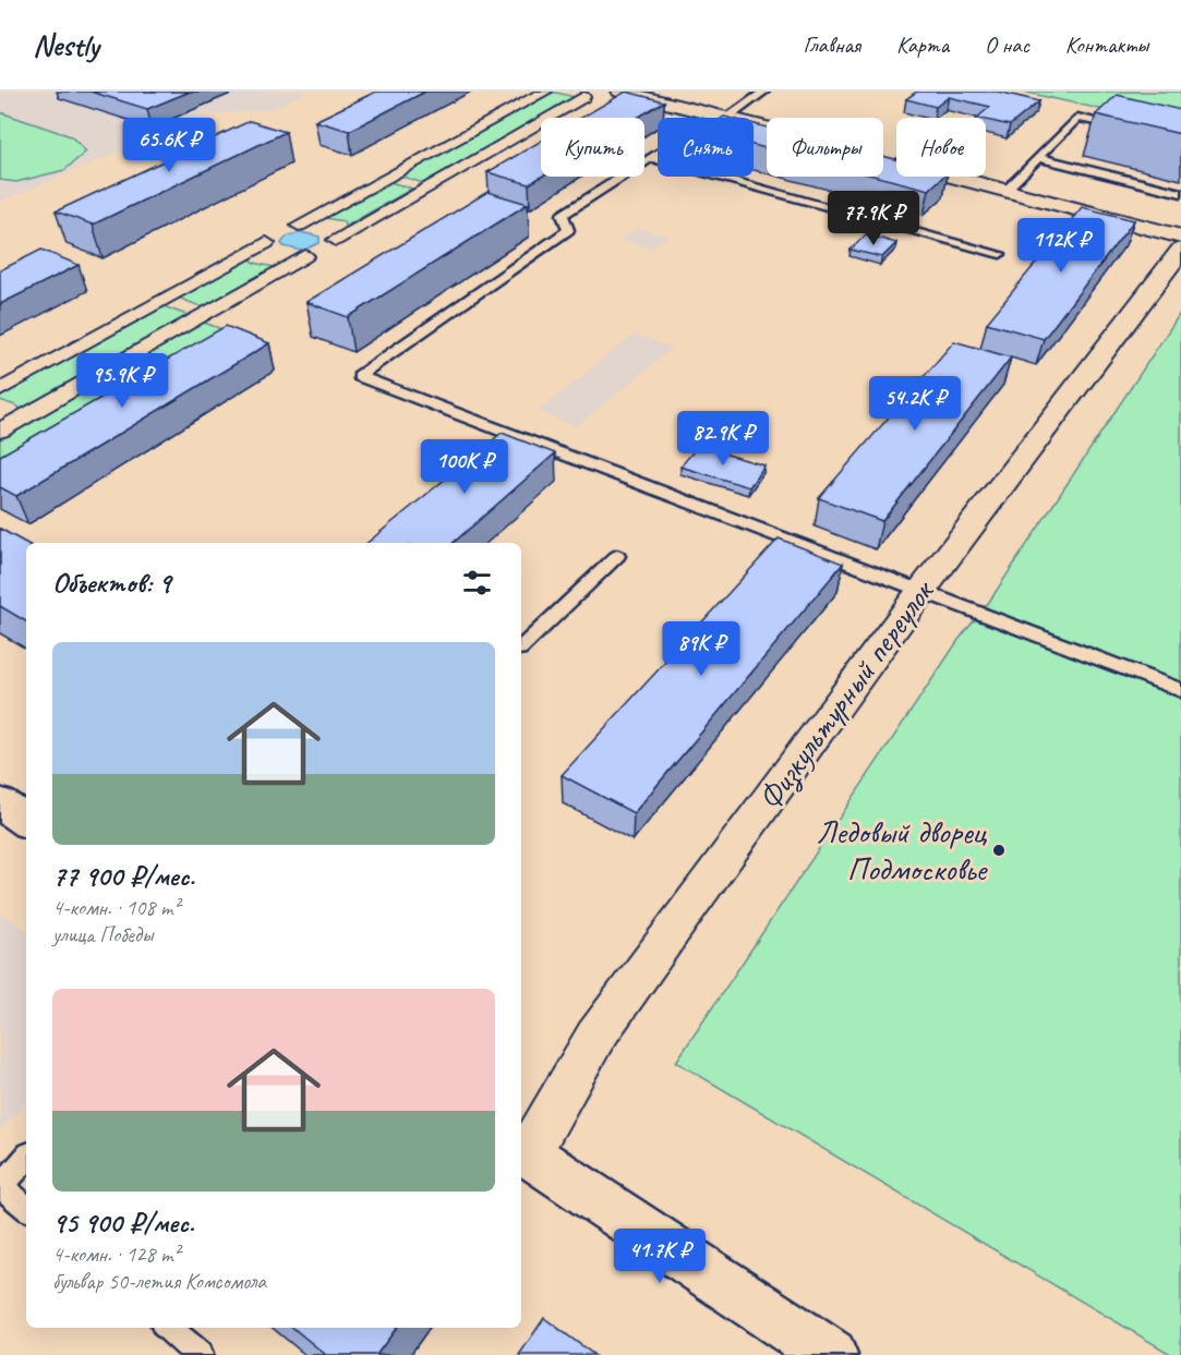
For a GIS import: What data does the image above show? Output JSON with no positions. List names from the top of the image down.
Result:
{
  "streets": {
    "street": ["Физкультурный переулок"]
  },
  "places": ["Ледовый дворец Подмосковье"],
  "page": {
    "header": "Nestly",
    "nav": [
      "Главная",
      "Карта",
      "О нас",
      "Контакты"
    ],
    "price": [
      "65.6K ₽",
      "77.9K ₽",
      "112K ₽",
      "95.9K ₽",
      "54.2K ₽",
      "82.9K ₽",
      "100K ₽",
      "89K ₽",
      "41.7K ₽"
    ],
    "chip": [
      "Купить",
      "Снять",
      "Фильтры",
      "Новое"
    ],
    "heading": "Объектов: 9",
    "list": [
      {
        "name": "77 900 ₽/мес.",
        "note": "4-комн. · 108 m² · улица Победы"
      },
      {
        "name": "95 900 ₽/мес.",
        "note": "4-комн. · 128 m² · бульвар 50-летия Комсомола"
      }
    ]
  }
}
